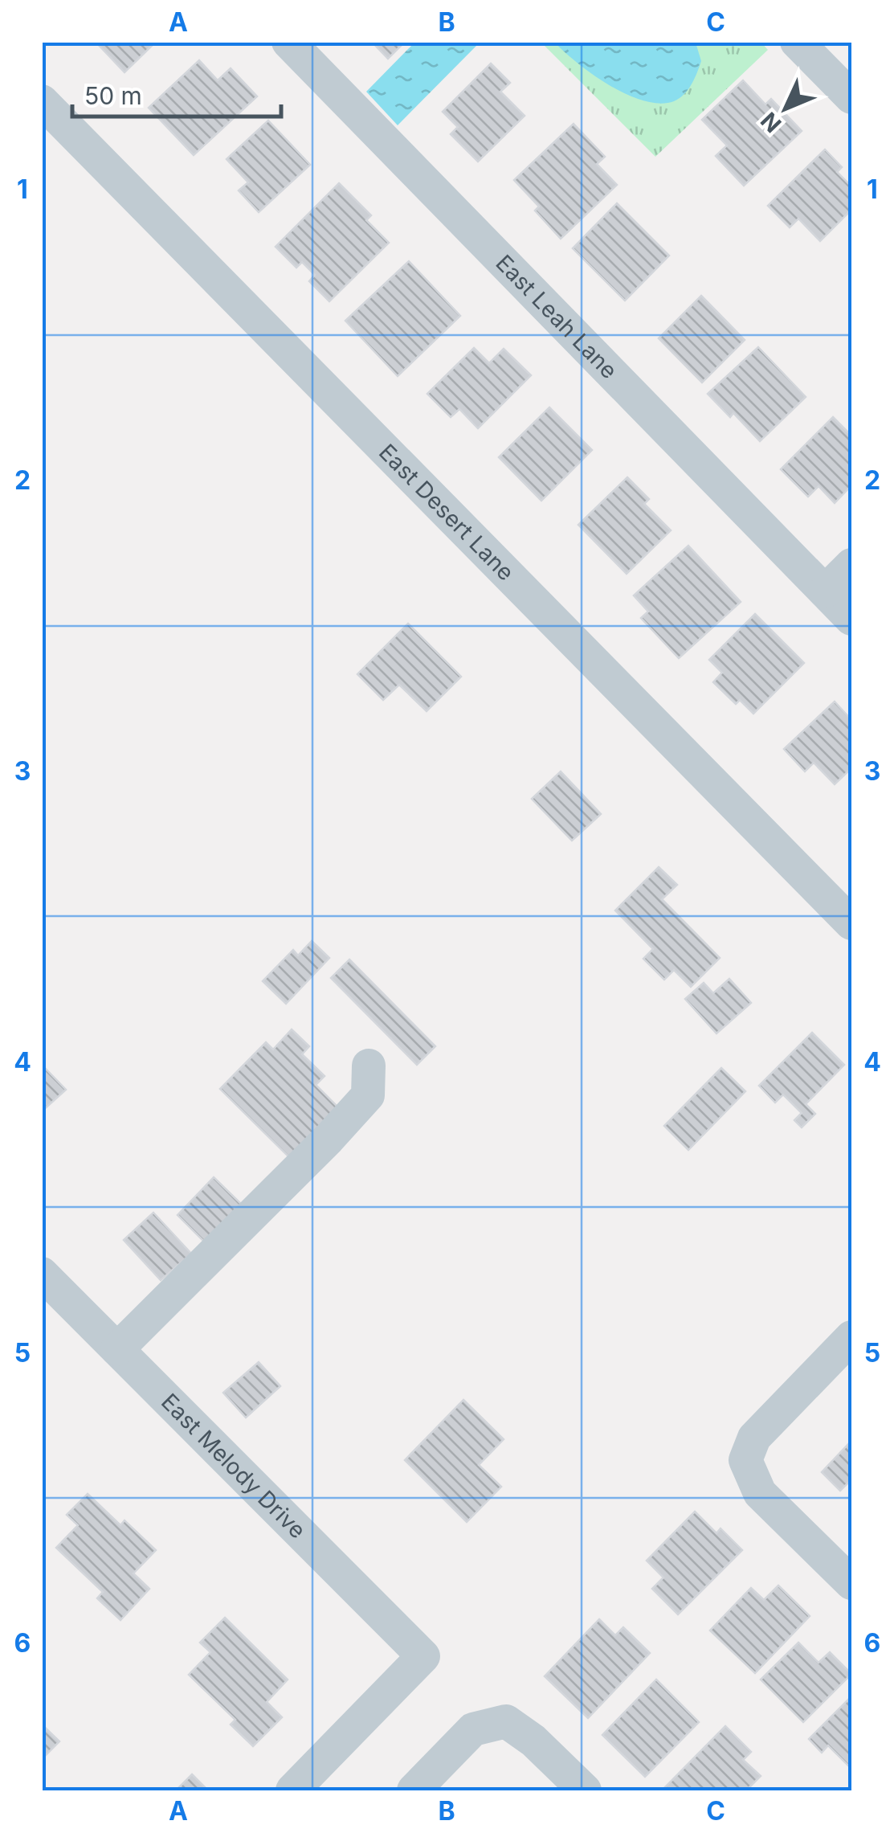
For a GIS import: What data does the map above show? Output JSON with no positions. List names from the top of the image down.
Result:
{
  "streets": {
    "street": ["East Leah Lane", "East Desert Lane", "East Melody Drive"]
  },
  "scale_bar": "50 m",
  "north": "bottom left",
  "grid": {
    "columns": ["A", "B", "C"],
    "rows": [
      "1",
      "2",
      "3",
      "4",
      "5",
      "6"
    ]
  }
}
